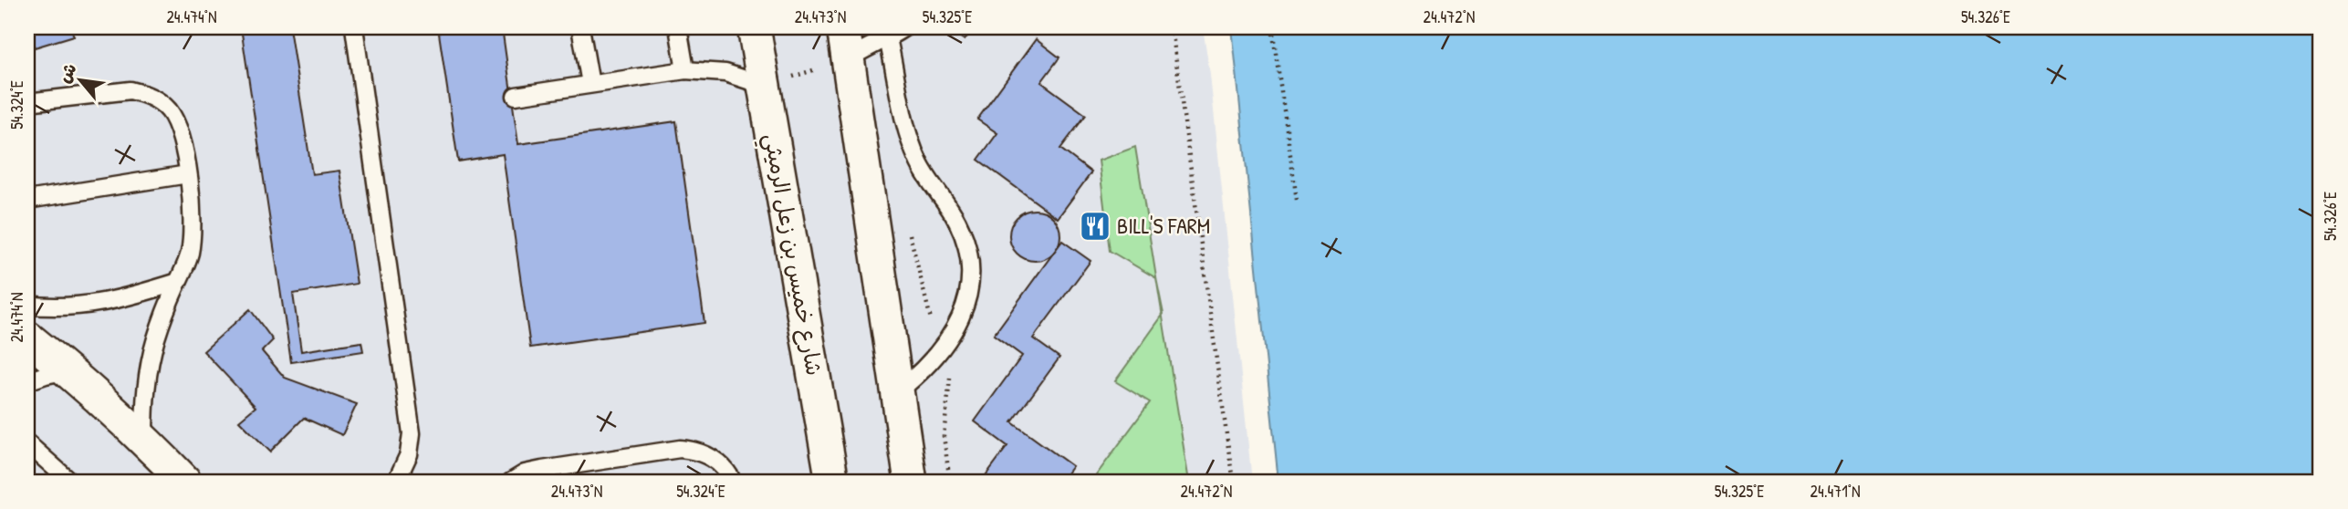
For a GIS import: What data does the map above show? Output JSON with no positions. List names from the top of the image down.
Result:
{
  "streets": {
    "street": ["شارع خميس بن زعل الرميثي"]
  },
  "places": {
    "restaurant": ["BILL'S FARM"]
  },
  "north": "top left",
  "coordinates": [
    "24.474°N",
    "24.473°N",
    "54.325°E",
    "24.472°N",
    "54.326°E",
    "54.324°E",
    "24.471°N"
  ]
}
